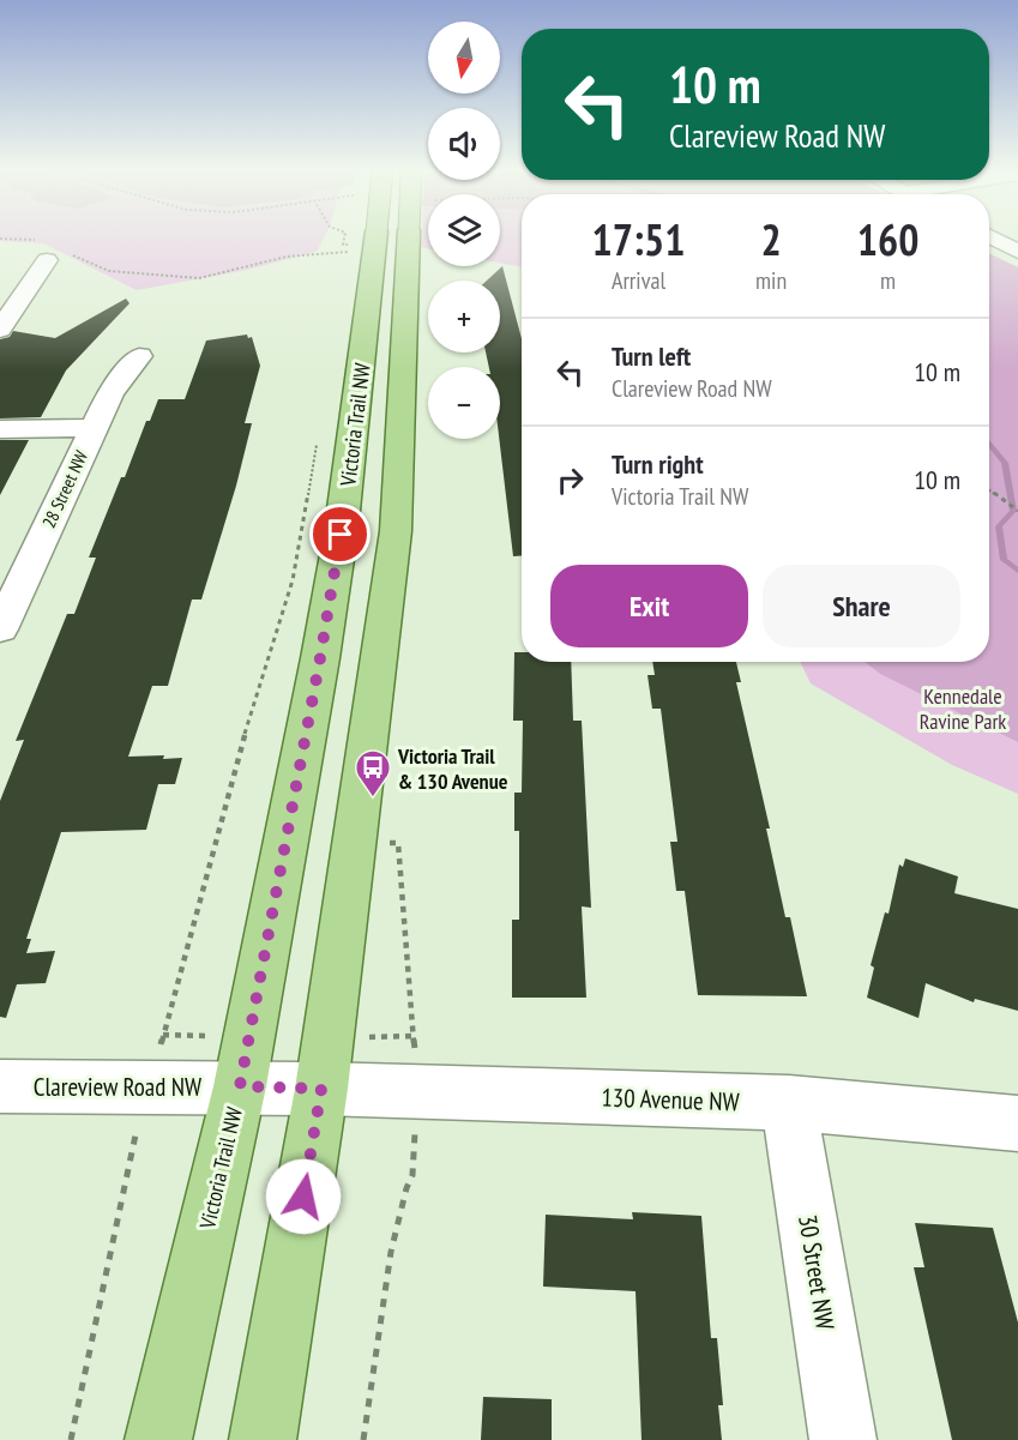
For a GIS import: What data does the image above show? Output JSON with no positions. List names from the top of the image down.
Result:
{
  "streets": {
    "main road": ["Victoria Trail NW"],
    "street": [
      "28 Street NW",
      "Clareview Road NW",
      "130 Avenue NW",
      "30 Street NW"
    ]
  },
  "crossings": [
    ["Victoria Trail NW", "Clareview Road NW"],
    ["Victoria Trail NW", "130 Avenue NW"],
    ["Clareview Road NW", "130 Avenue NW"],
    ["130 Avenue NW", "30 Street NW"]
  ],
  "parks": ["Kennedale Ravine Park"],
  "places": {
    "bus stop": ["Victoria Trail & 130 Avenue"]
  },
  "north": "bottom",
  "page": {
    "map_buttons": ["+", "−"],
    "turn": ["10 m", "Clareview Road NW"],
    "eta": [
      "17:51",
      "Arrival",
      "2",
      "min",
      "160",
      "m"
    ],
    "list": [
      {
        "name": "Turn left",
        "note": "Clareview Road NW",
        "value": "10 m"
      },
      {
        "name": "Turn right",
        "note": "Victoria Trail NW",
        "value": "10 m"
      }
    ],
    "buttons": ["Exit", "Share"]
  }
}
